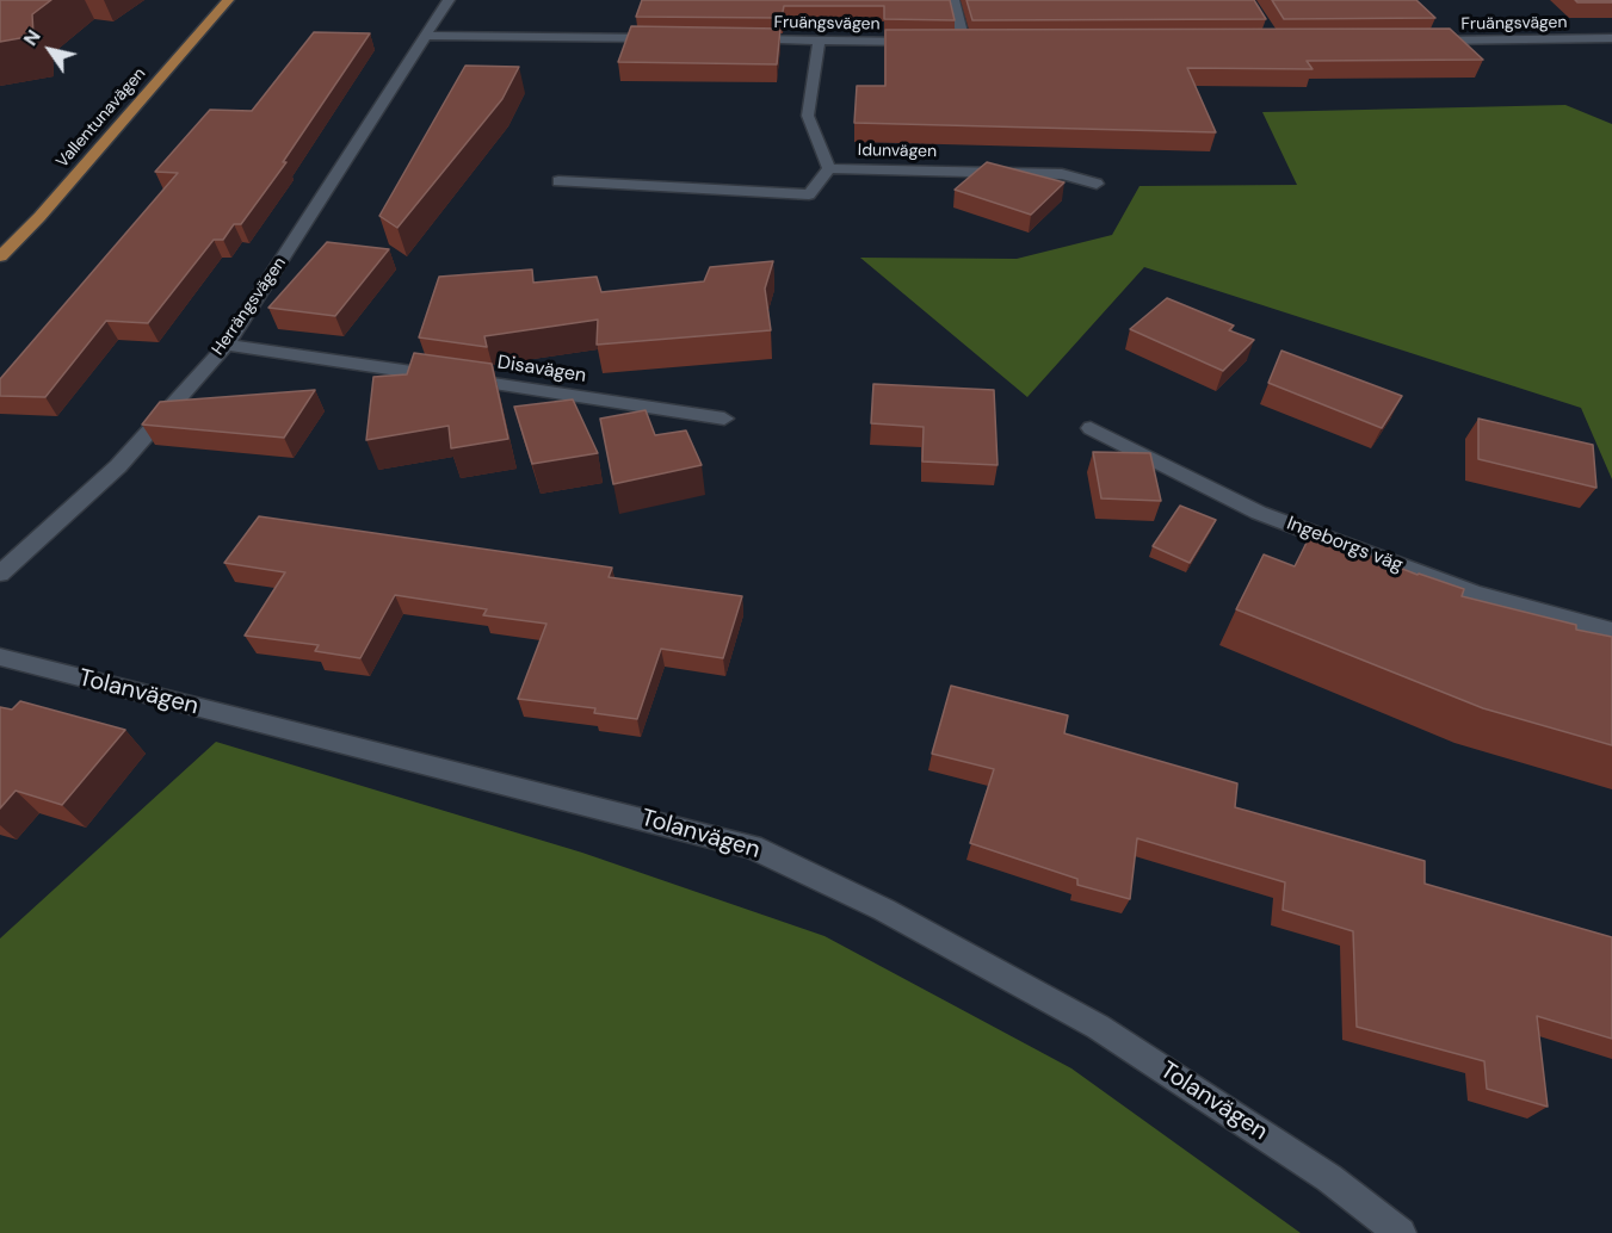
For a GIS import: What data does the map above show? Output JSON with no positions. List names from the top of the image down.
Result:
{
  "streets": {
    "main road": ["Vallentunavägen"],
    "street": [
      "Fruängsvägen",
      "Idunvägen",
      "Herrängsvägen",
      "Disavägen",
      "Ingeborgs väg",
      "Tolanvägen"
    ]
  },
  "crossings": [
    ["Herrängsvägen", "Disavägen"]
  ],
  "north": "top left"
}
